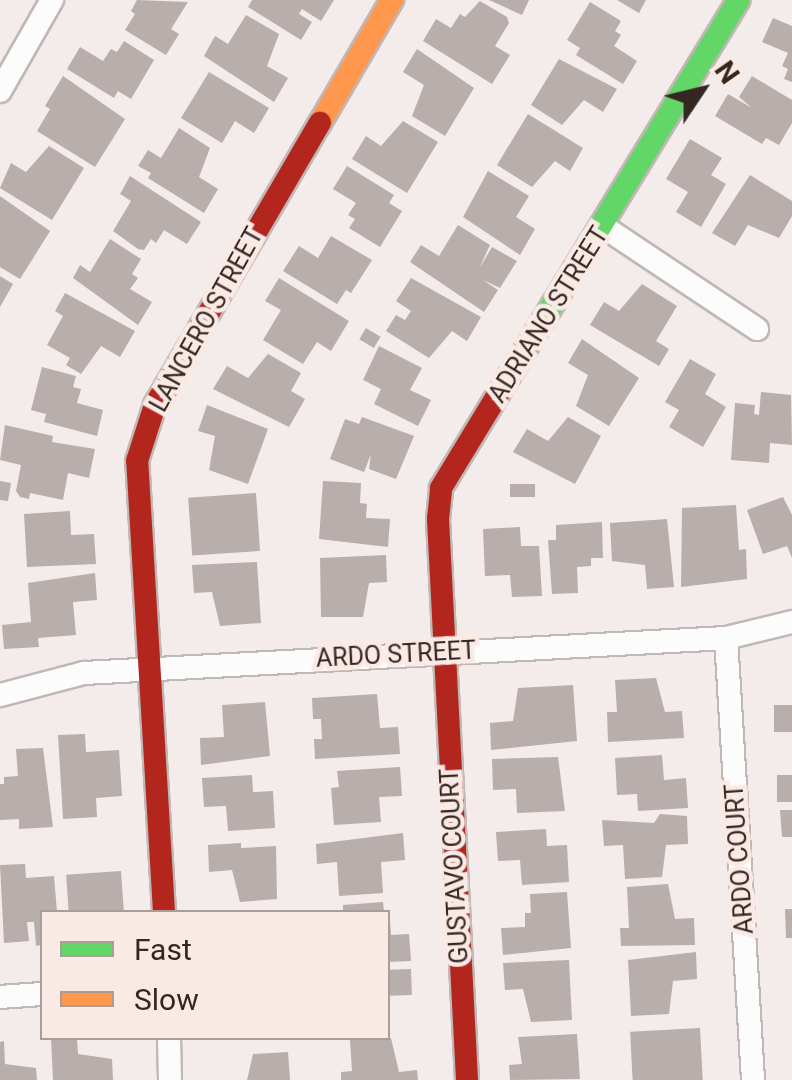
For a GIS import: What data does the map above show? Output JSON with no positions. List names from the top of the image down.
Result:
{
  "streets": {
    "street": [
      "ADRIANO STREET",
      "LANCERO STREET",
      "ARDO STREET",
      "ARDO COURT",
      "GUSTAVO COURT"
    ]
  },
  "crossings": [
    ["ADRIANO STREET", "ARDO STREET"],
    ["ADRIANO STREET", "GUSTAVO COURT"],
    ["LANCERO STREET", "ARDO STREET"],
    ["ARDO STREET", "ARDO COURT"],
    ["ARDO STREET", "GUSTAVO COURT"]
  ],
  "legend": ["Fast", "Slow"],
  "north": "top right"
}
